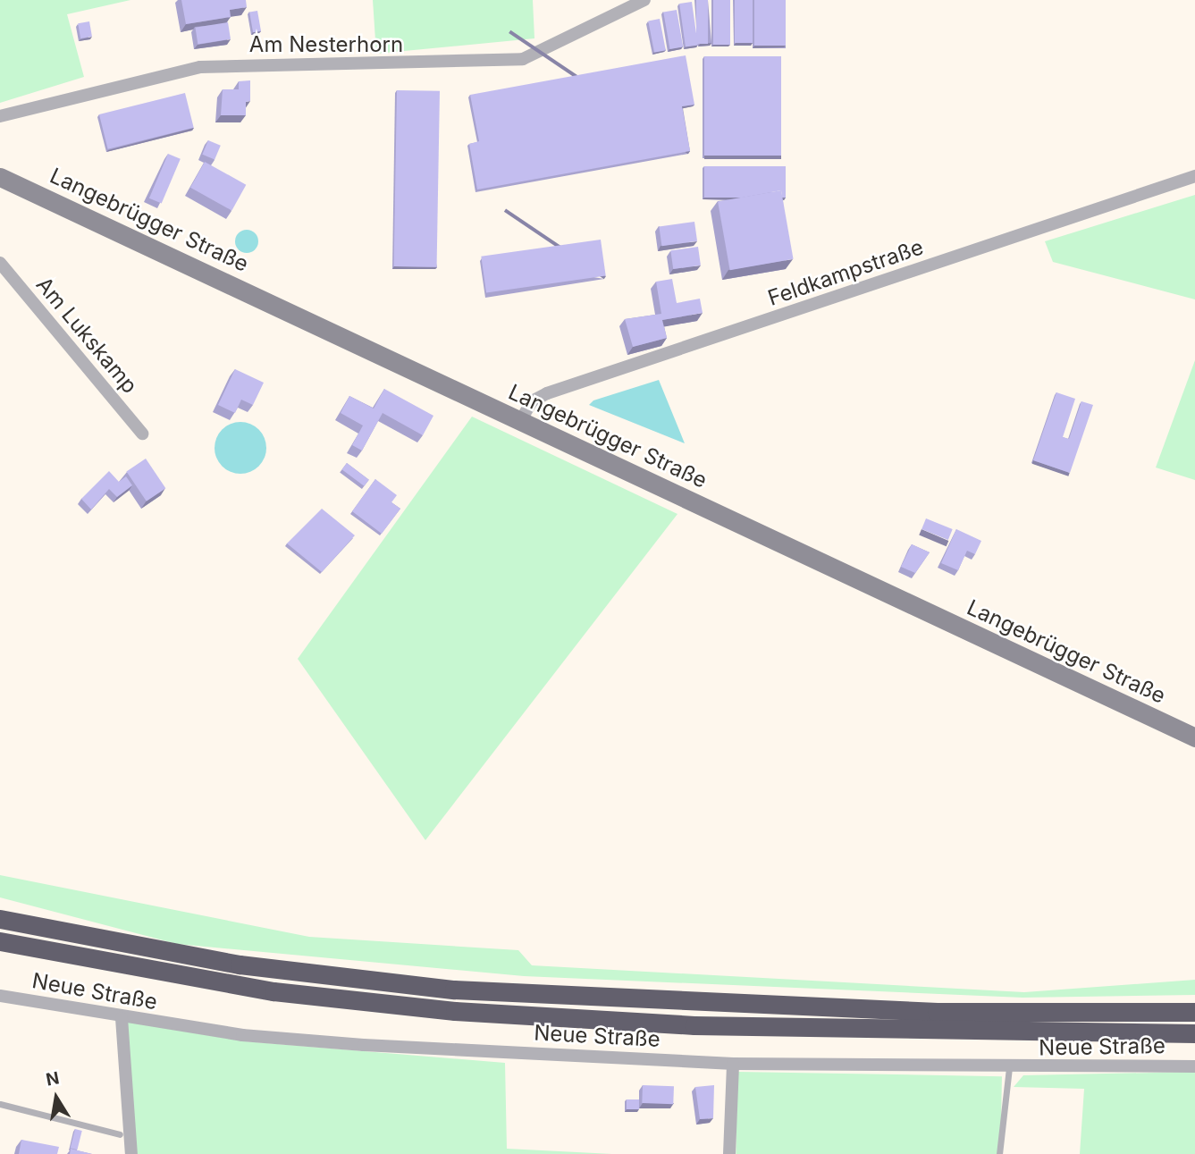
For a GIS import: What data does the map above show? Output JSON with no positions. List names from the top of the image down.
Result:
{
  "streets": {
    "street": [
      "Am Nesterhorn",
      "Langebrügger Straße",
      "Feldkampstraße",
      "Am Lukskamp",
      "Neue Straße"
    ]
  },
  "crossings": [
    ["Langebrügger Straße", "Feldkampstraße"]
  ],
  "north": "top"
}
